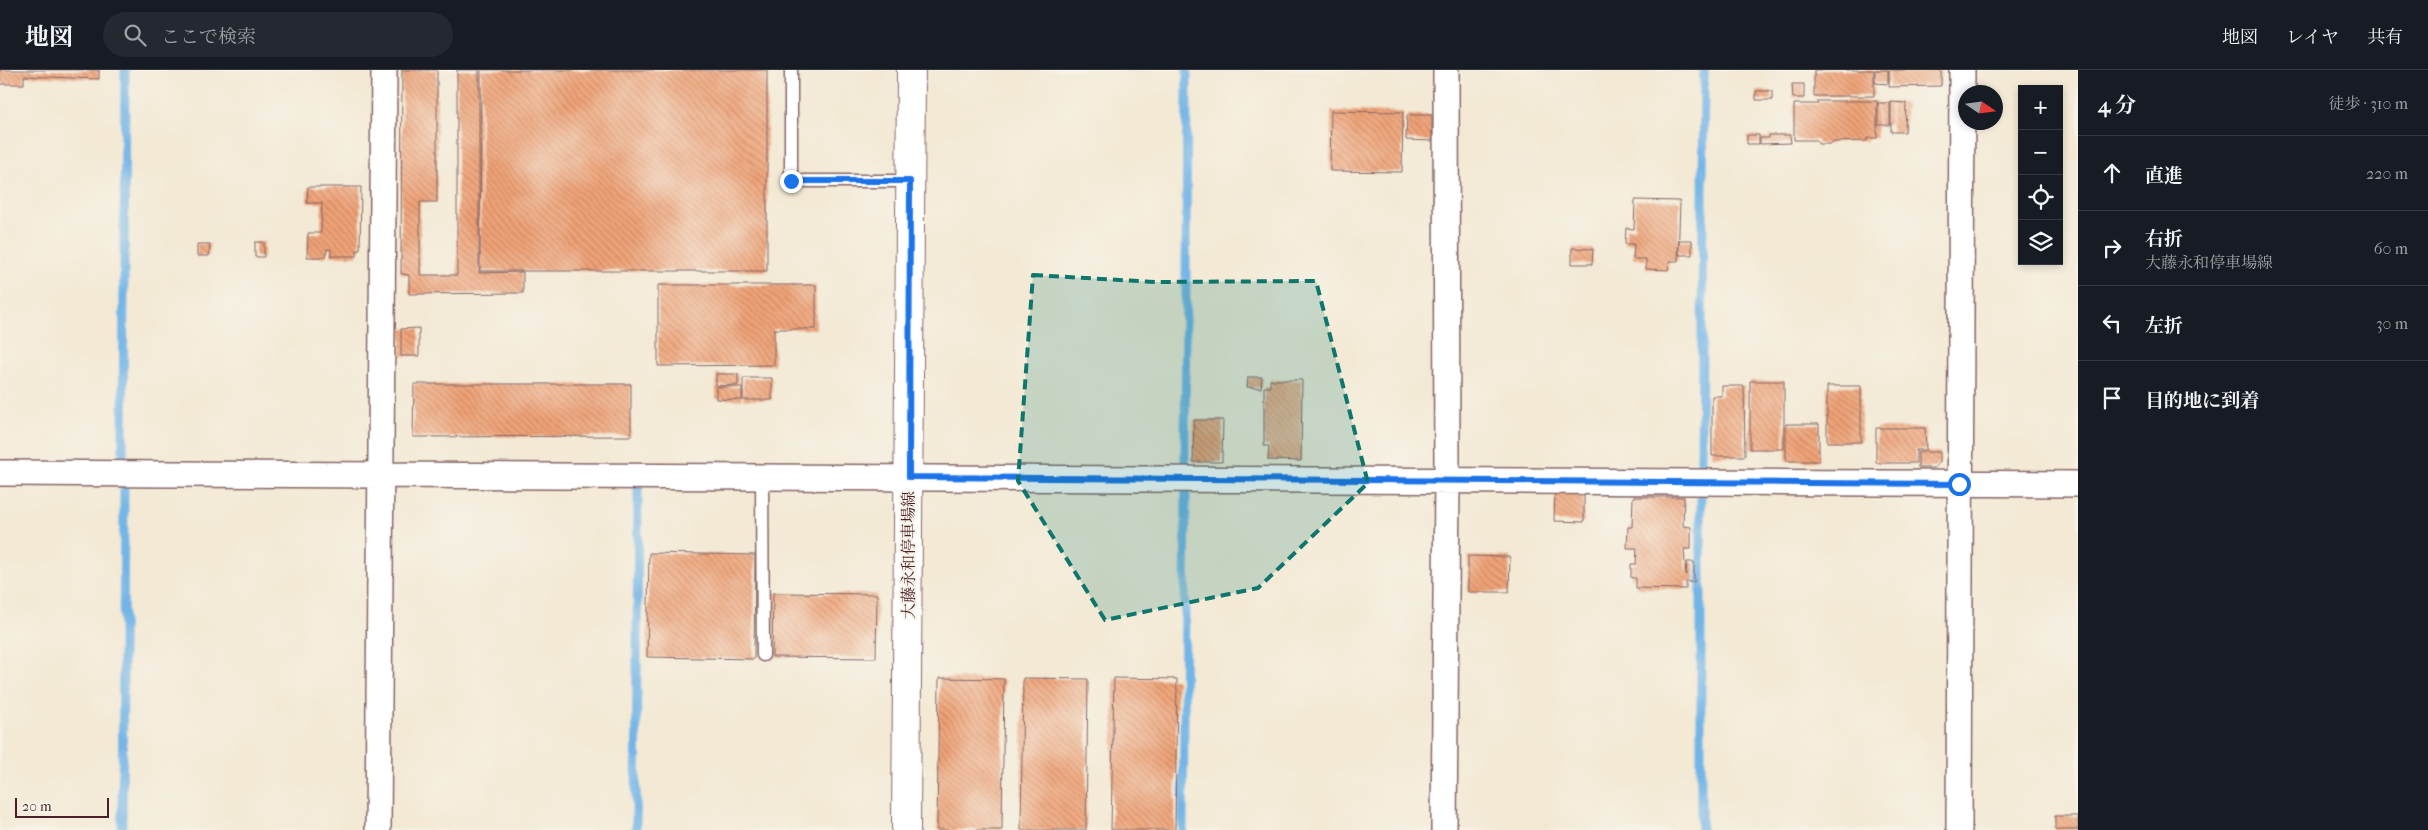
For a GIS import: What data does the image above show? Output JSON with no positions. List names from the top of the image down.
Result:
{
  "streets": {
    "main road": ["大藤永和停車場線"]
  },
  "scale_bar": "20 m",
  "north": "right",
  "page": {
    "header": "地図",
    "search": "ここで検索",
    "nav": ["地図", "レイヤ", "共有"],
    "heading": ["4 分", "徒歩 · 310 m"],
    "map_buttons": ["+", "−"],
    "list": [
      ["直進", "220 m"],
      ["右折", "大藤永和停車場線", "60 m"],
      ["左折", "30 m"],
      "目的地に到着"
    ],
    "scale": "20 m"
  }
}
